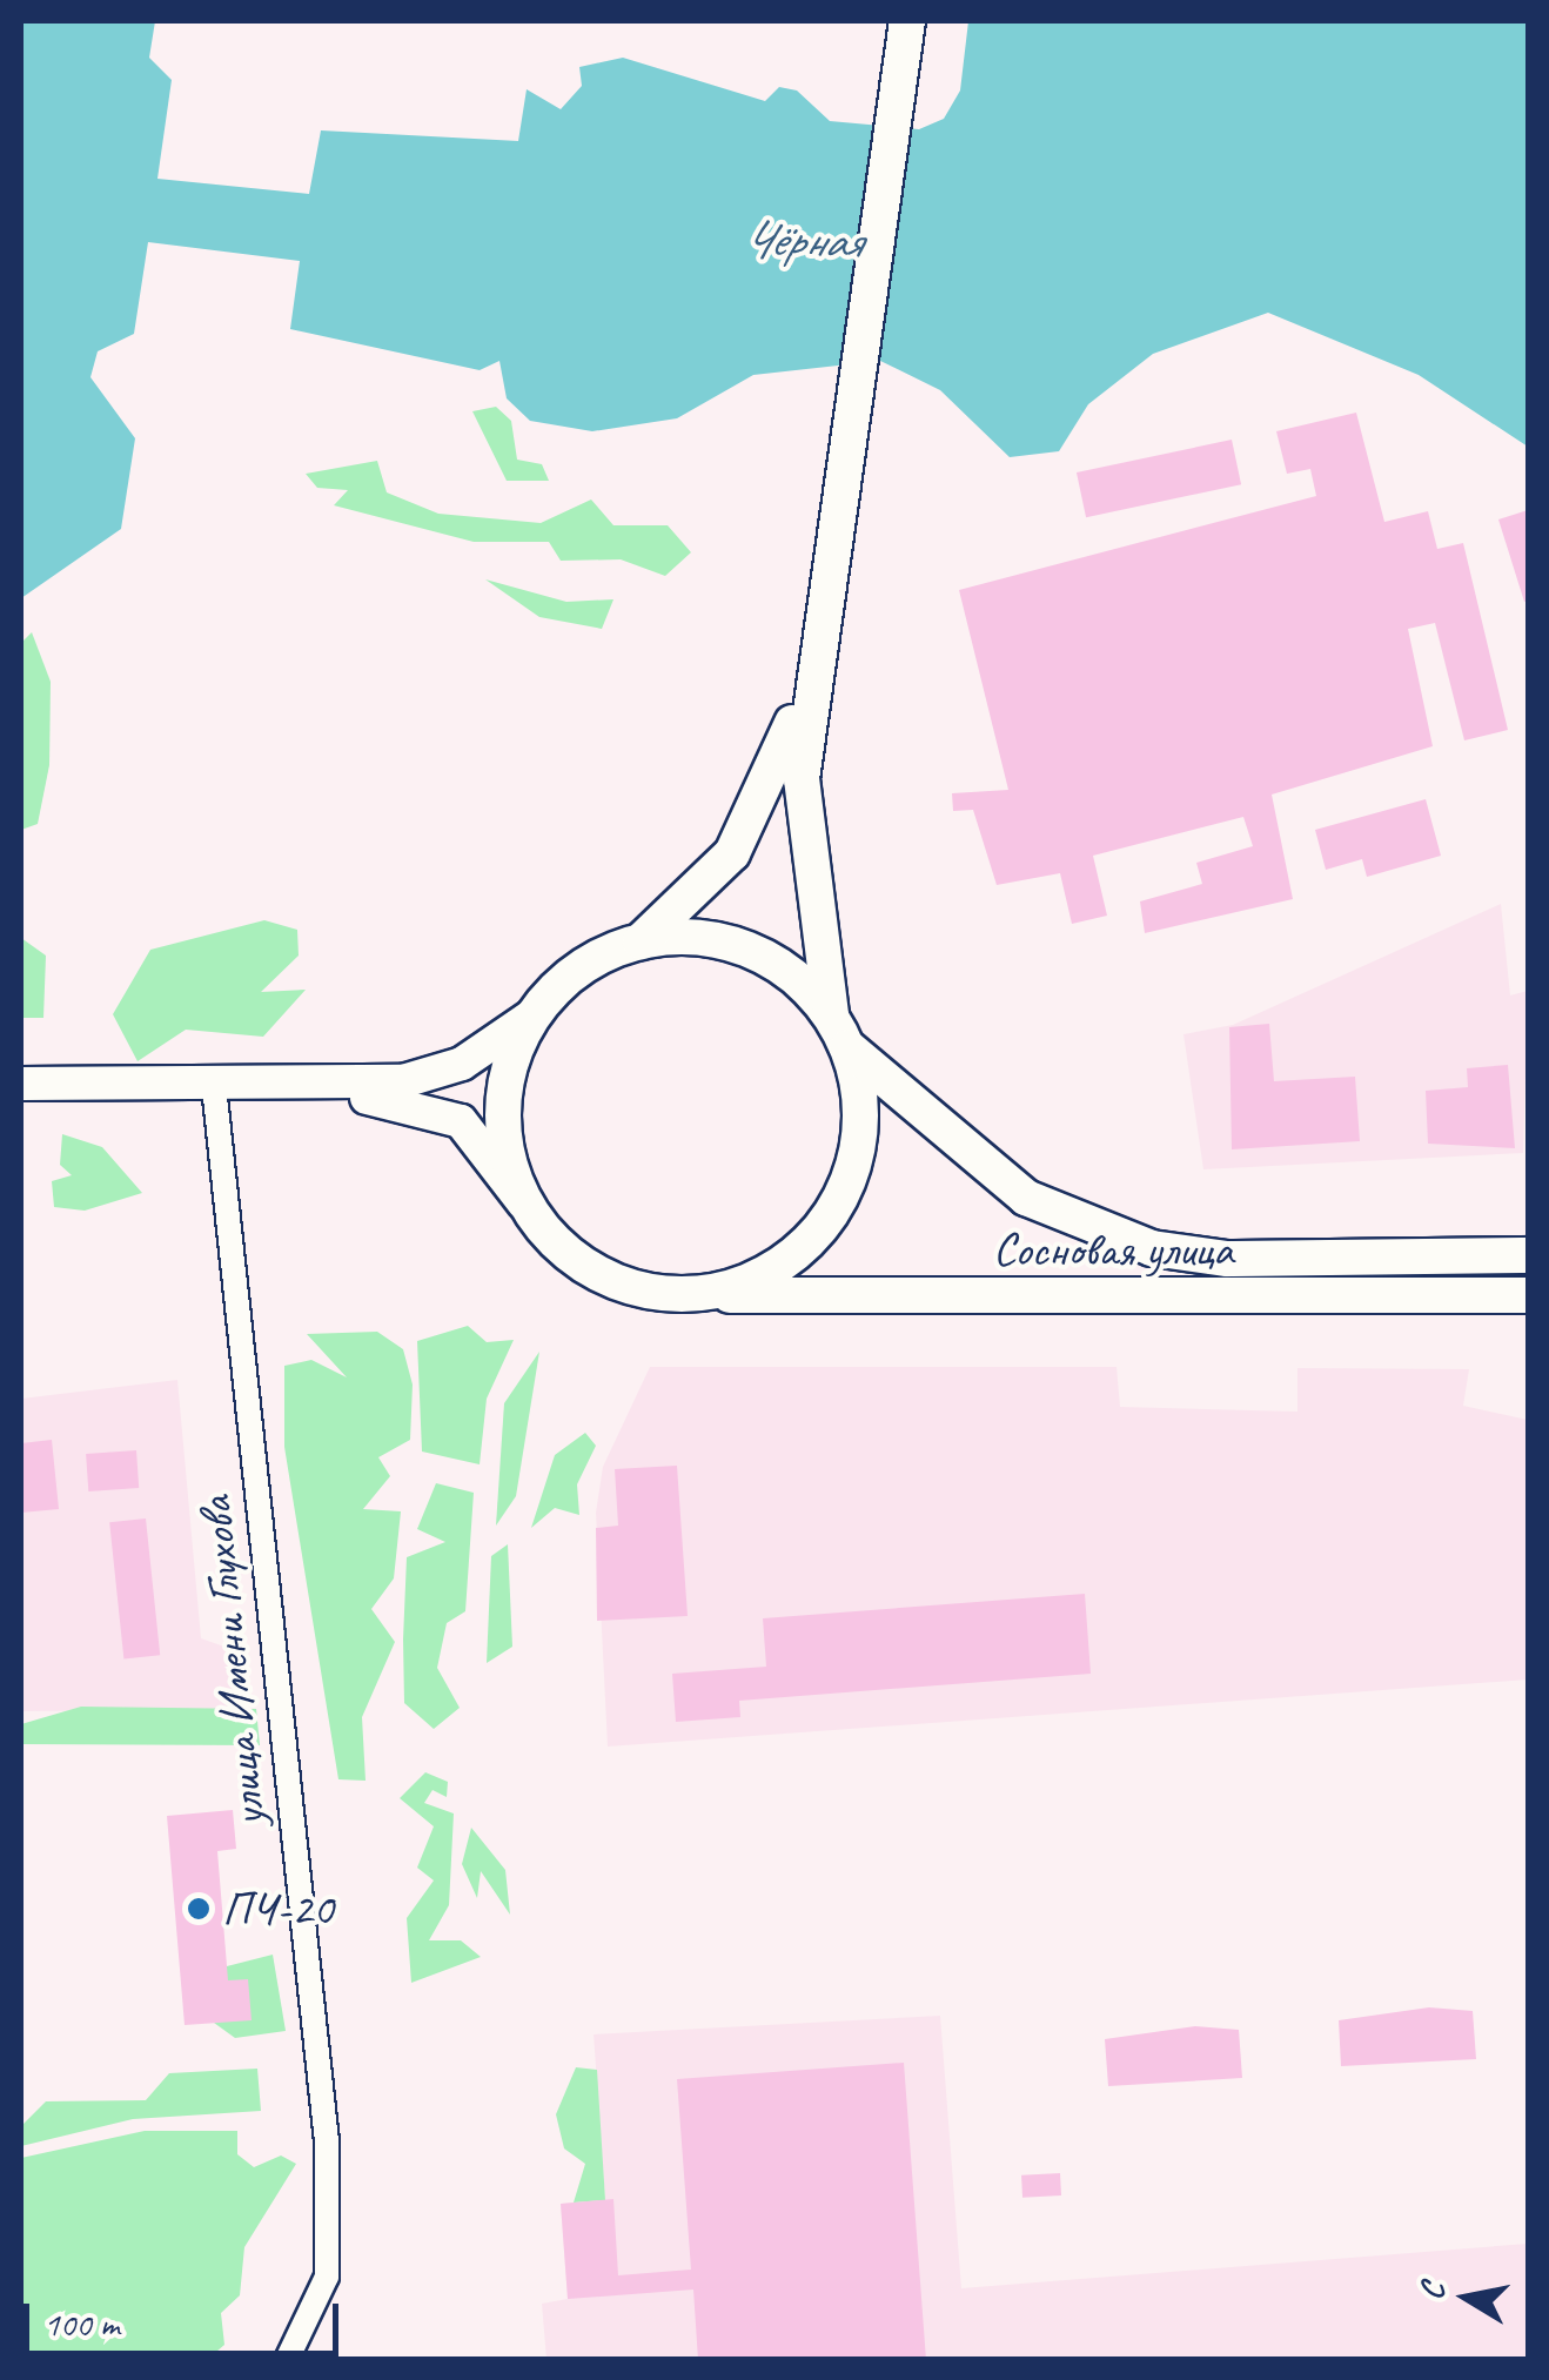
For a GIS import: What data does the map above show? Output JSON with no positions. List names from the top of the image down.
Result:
{
  "streets": {
    "main road": ["Сосновая улица"],
    "street": ["улица Имени Глухова"]
  },
  "water": ["Чёрная"],
  "places": ["ПЧ-20"],
  "scale_bar": "100 m",
  "north": "left"
}
